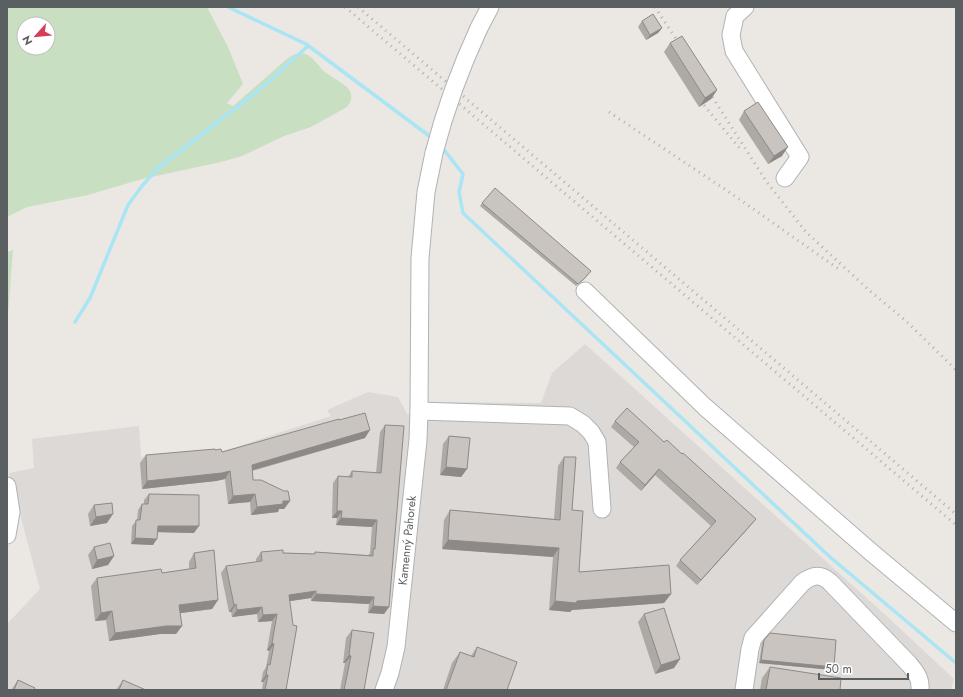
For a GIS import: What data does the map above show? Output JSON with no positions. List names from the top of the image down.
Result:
{
  "streets": {
    "street": ["Kamenný Pahorek"]
  },
  "scale_bar": "50 m",
  "north": "bottom left"
}
